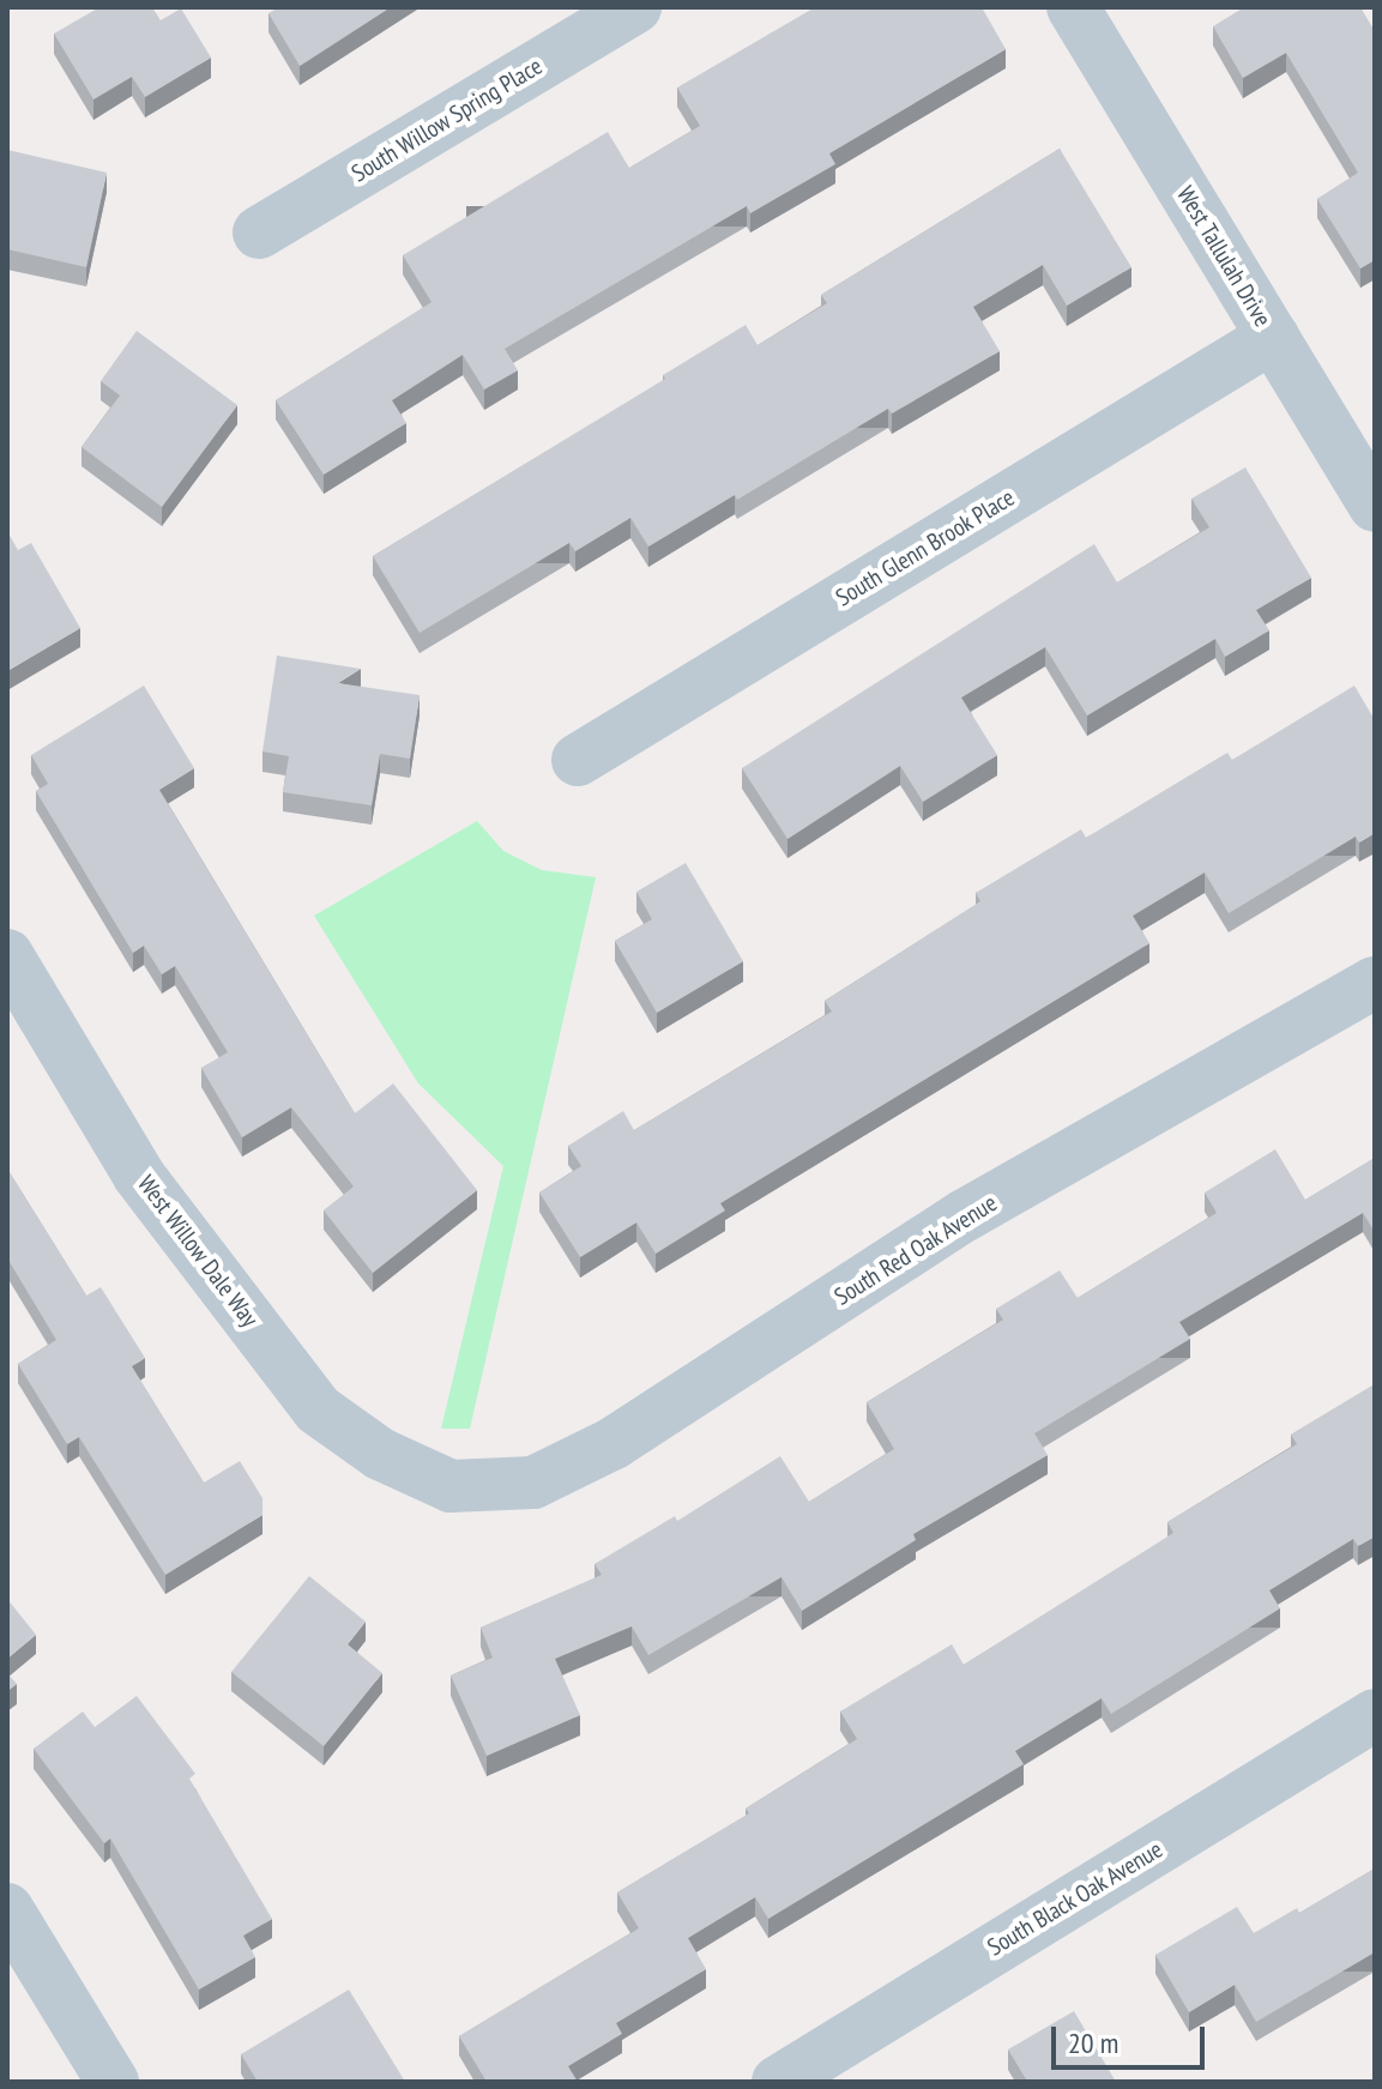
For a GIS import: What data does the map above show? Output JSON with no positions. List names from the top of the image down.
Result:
{
  "streets": {
    "street": [
      "South Willow Spring Place",
      "West Tallulah Drive",
      "South Glenn Brook Place",
      "South Red Oak Avenue",
      "West Willow Dale Way",
      "South Black Oak Avenue"
    ]
  },
  "crossings": [
    ["West Tallulah Drive", "South Glenn Brook Place"],
    ["South Red Oak Avenue", "West Willow Dale Way"]
  ],
  "scale_bar": "20 m"
}
